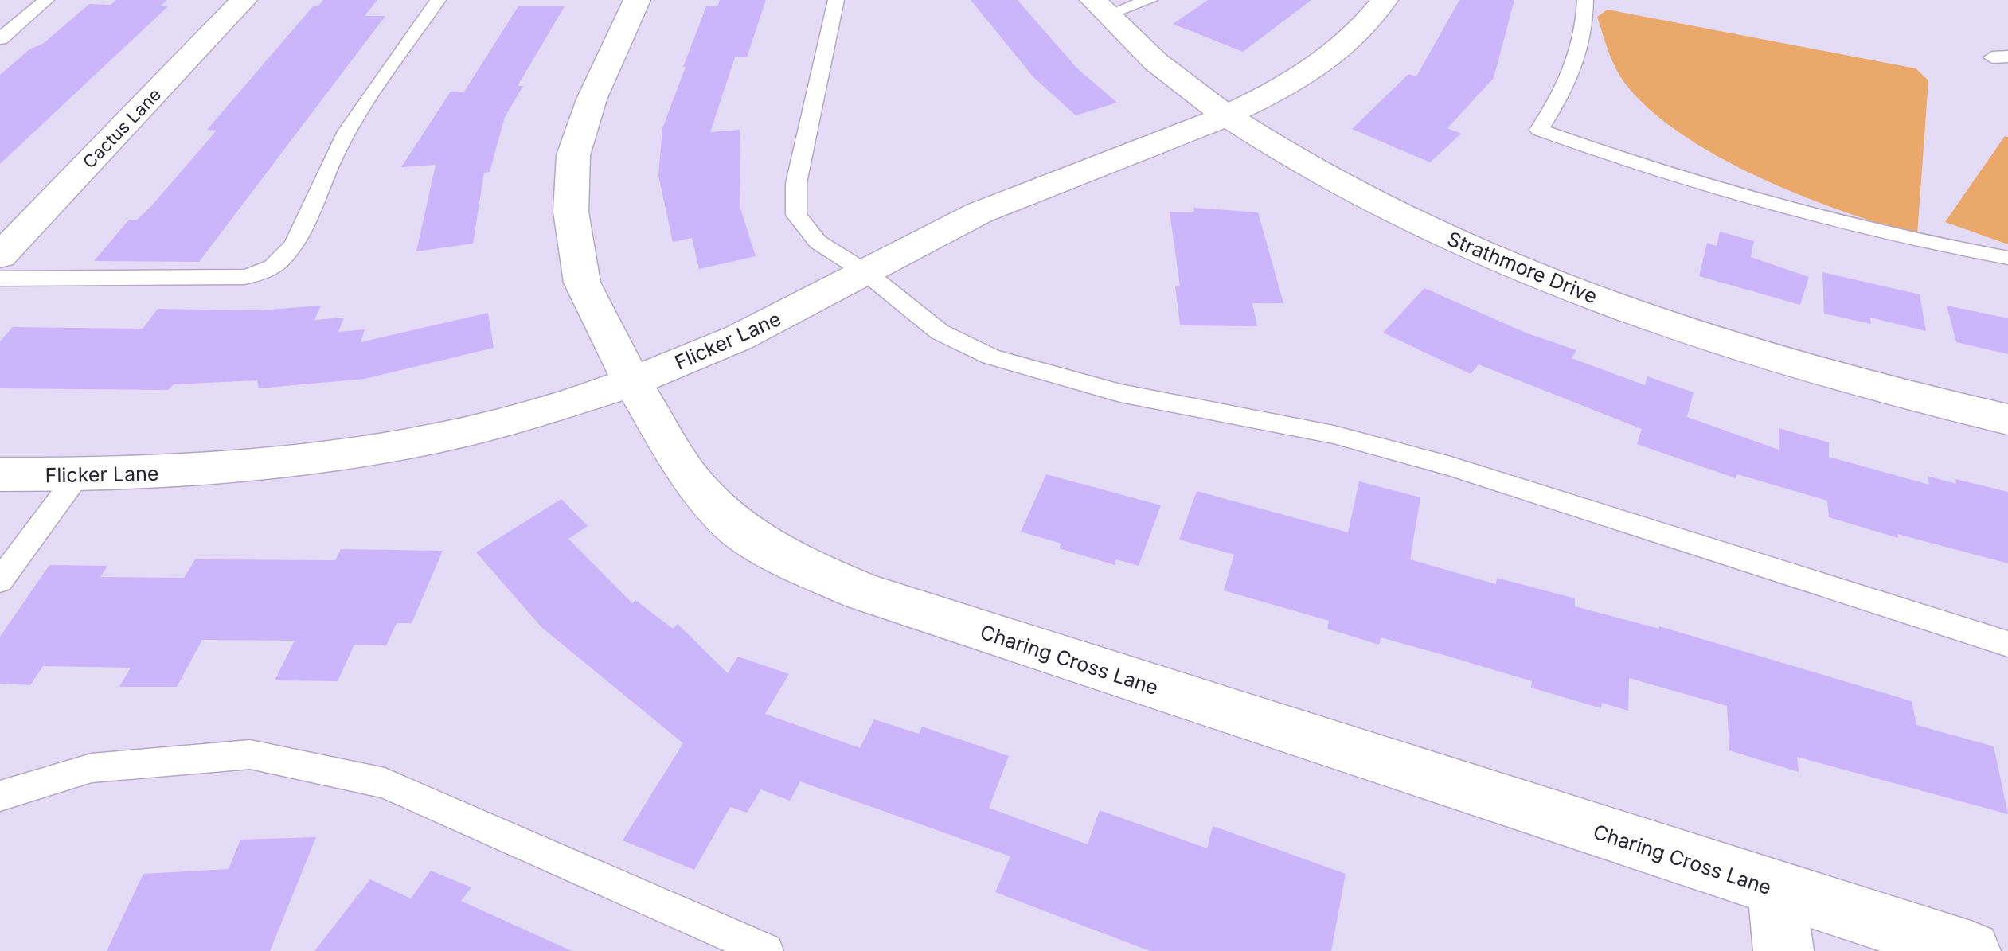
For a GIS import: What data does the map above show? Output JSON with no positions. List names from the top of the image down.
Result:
{
  "streets": {
    "street": [
      "Cactus Lane",
      "Strathmore Drive",
      "Flicker Lane",
      "Charing Cross Lane"
    ]
  },
  "crossings": [
    ["Strathmore Drive", "Flicker Lane"],
    ["Flicker Lane", "Charing Cross Lane"]
  ]
}
